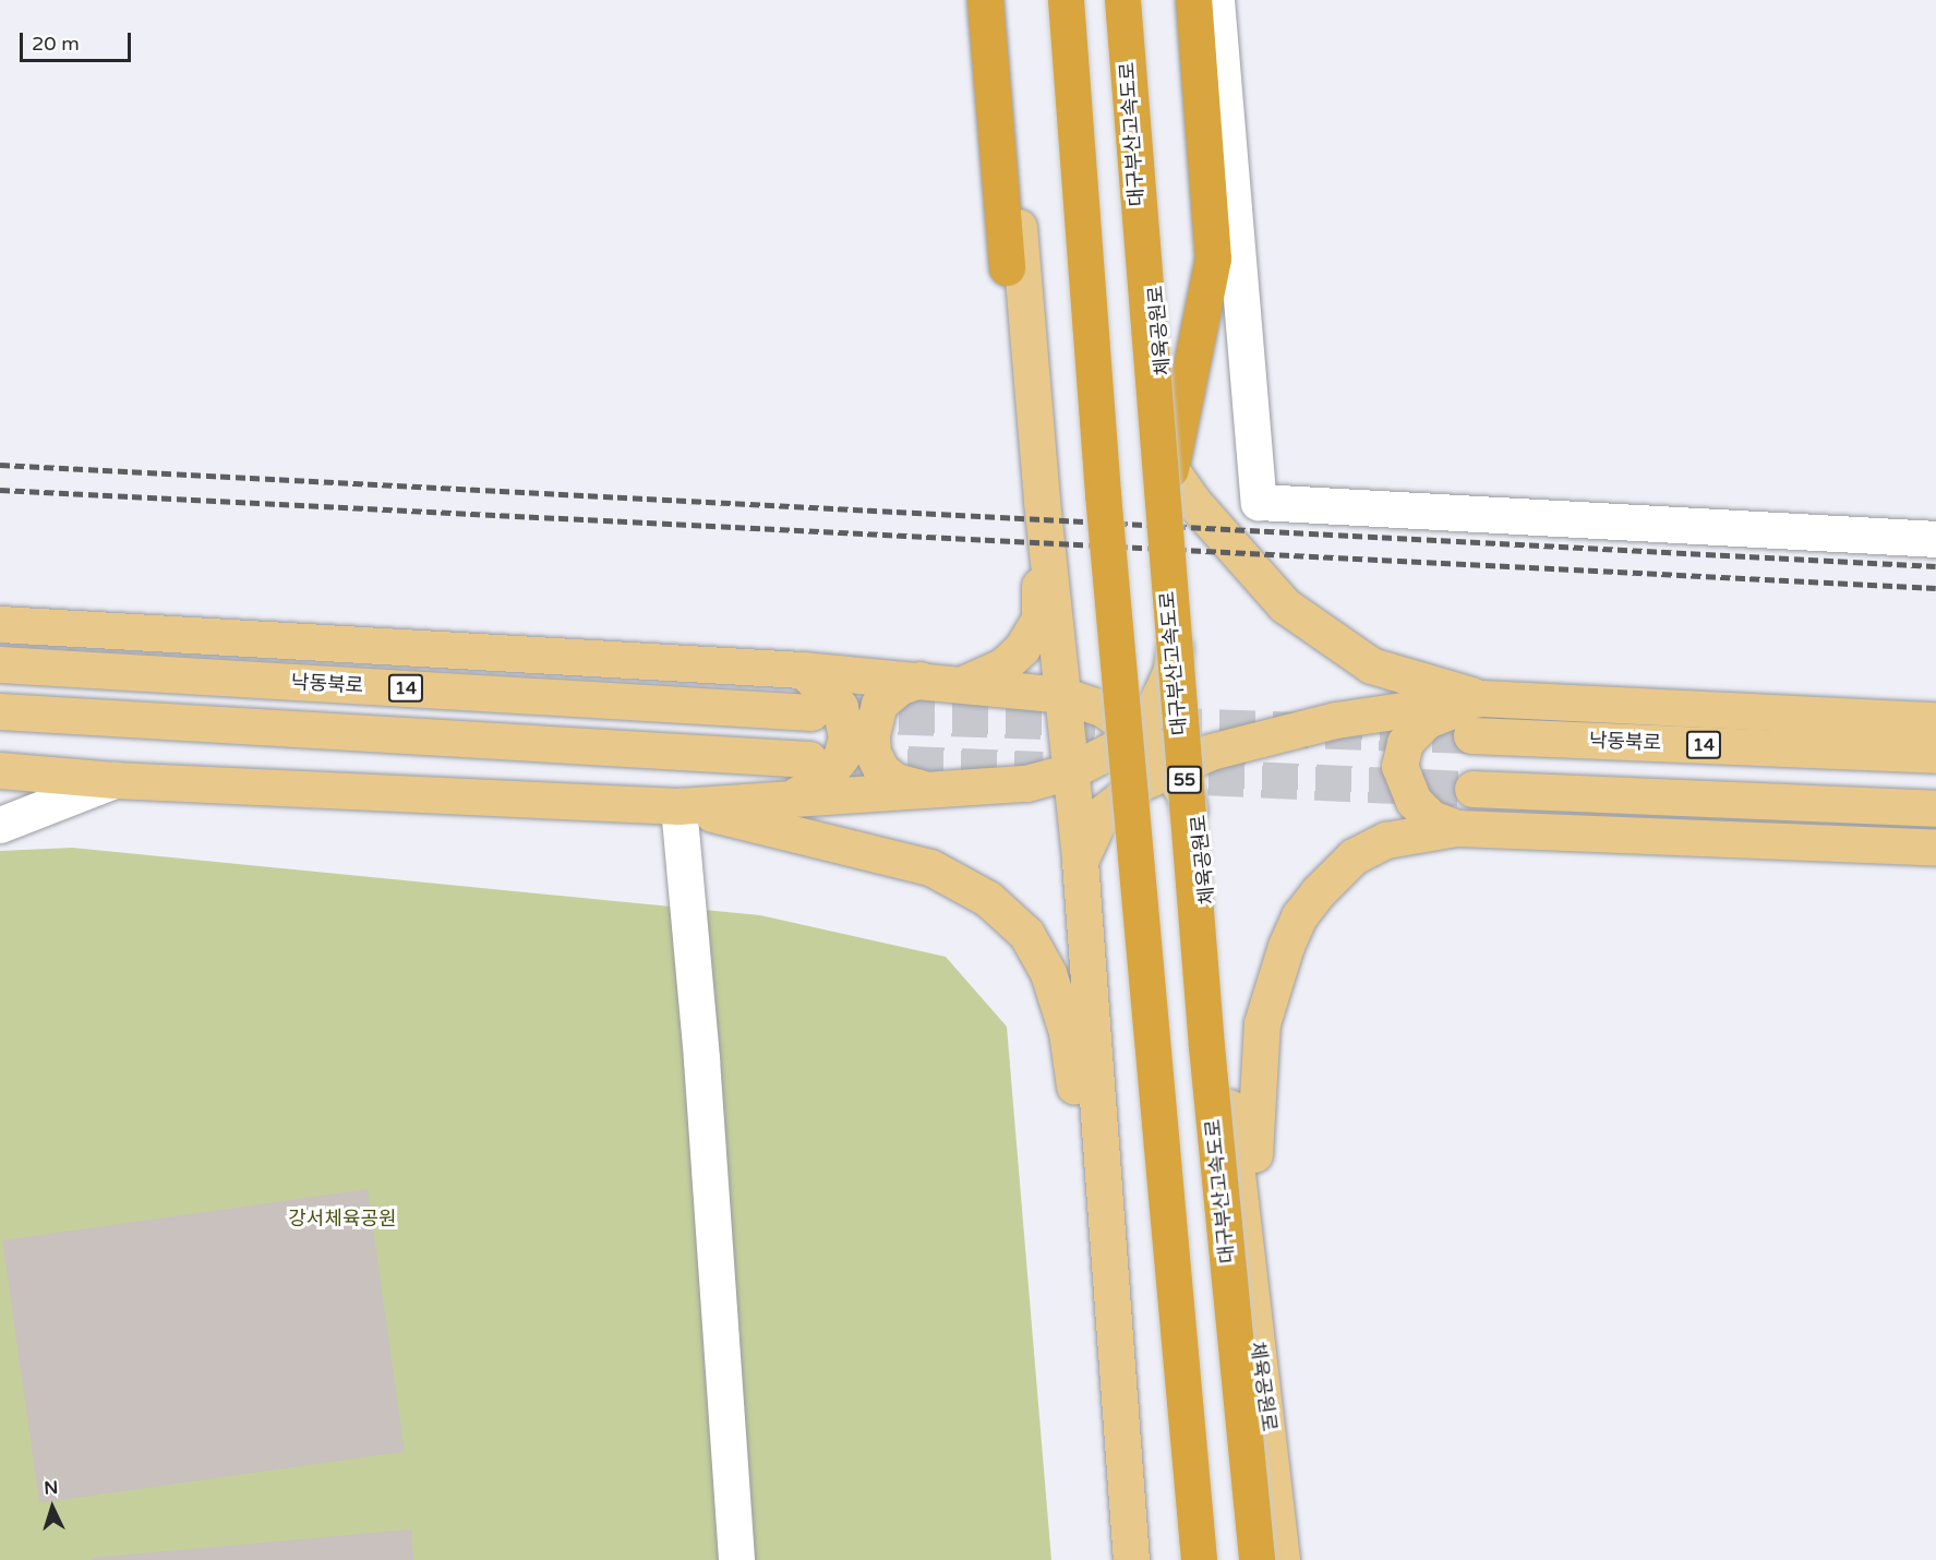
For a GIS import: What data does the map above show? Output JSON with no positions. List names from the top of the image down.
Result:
{
  "streets": {
    "highway": ["대구부산고속도로", "55"],
    "main road": ["체육공원로", "낙동북로", "14"]
  },
  "parks": ["강서체육공원"],
  "scale_bar": "20 m",
  "north": "top"
}
